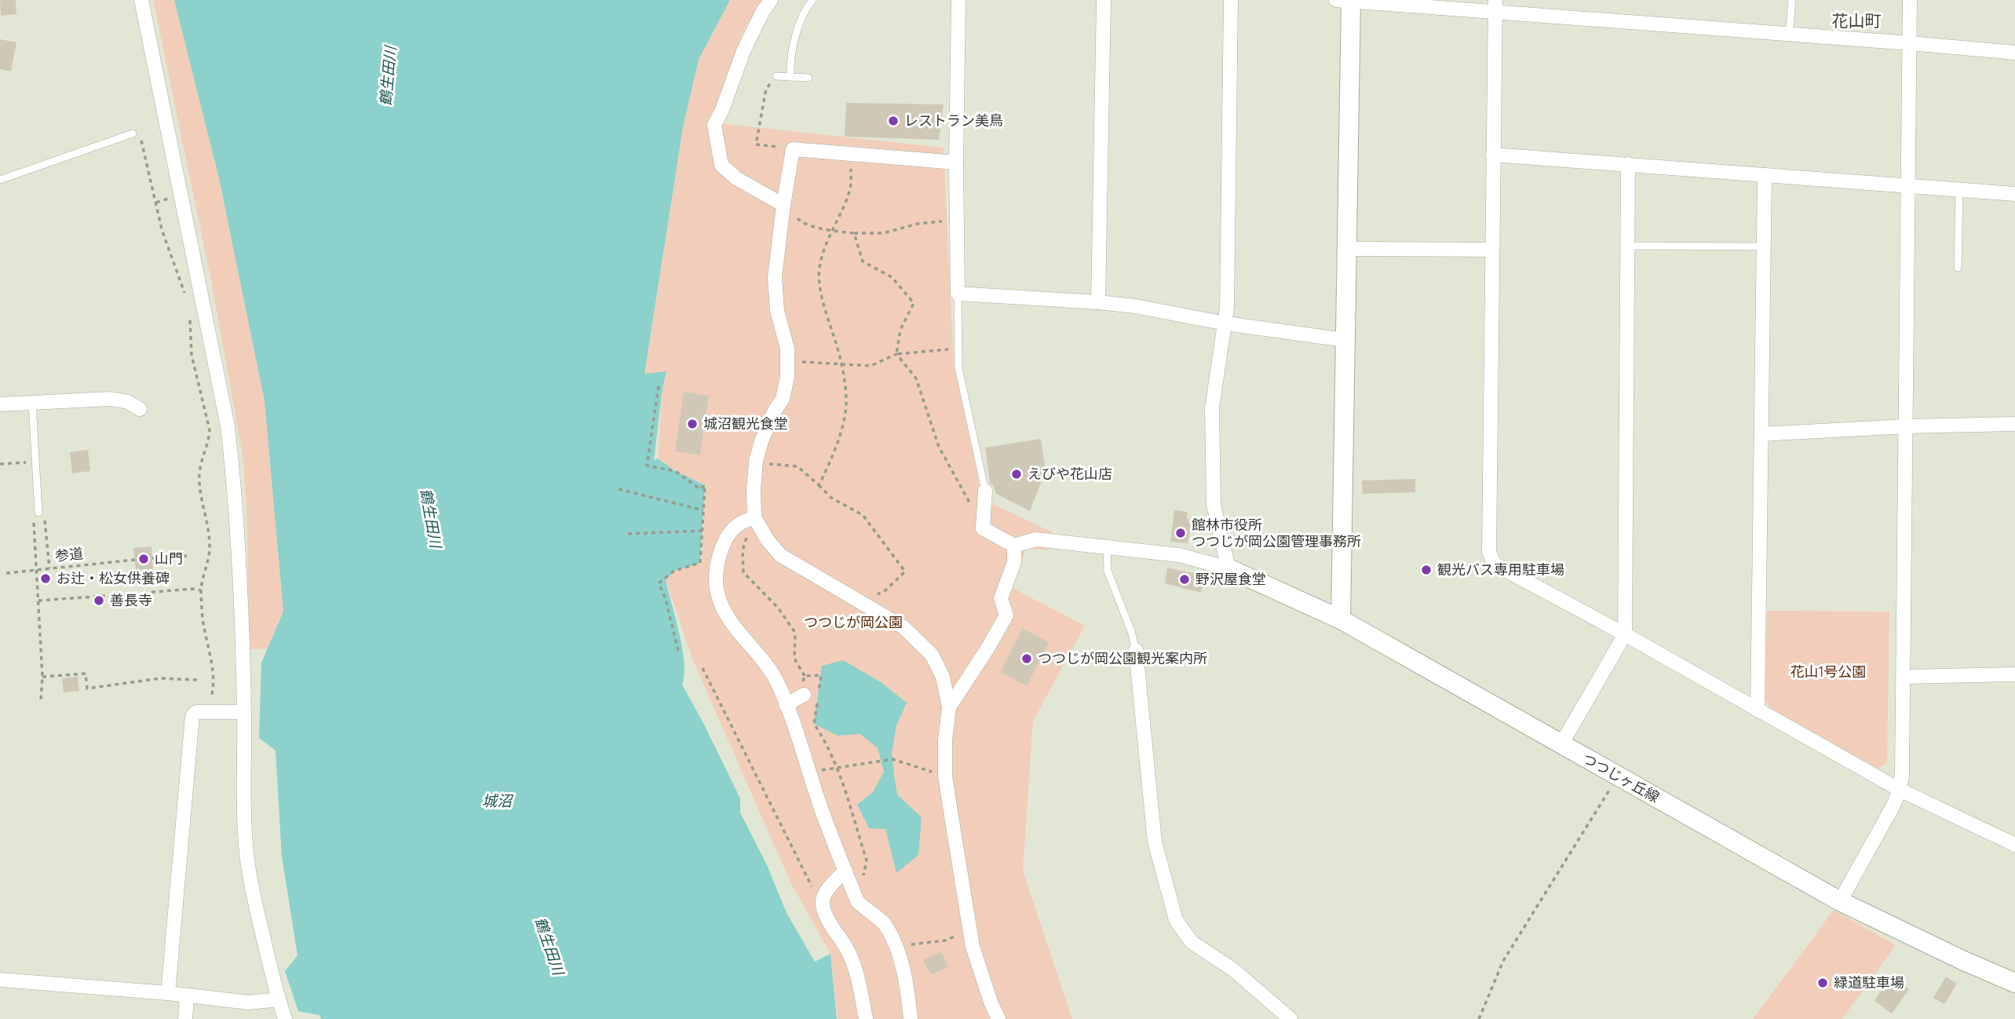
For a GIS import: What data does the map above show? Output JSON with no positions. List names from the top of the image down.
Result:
{
  "streets": {
    "main road": ["つつじヶ丘線"],
    "path": ["参道"]
  },
  "districts": ["花山町"],
  "water": ["鶴生田川", "城沼"],
  "parks": ["つつじが岡公園", "花山1号公園"],
  "places": [
    "レストラン美鳥",
    "城沼観光食堂",
    "えびや花山店",
    "館林市役所 つつじが岡公園管理事務所",
    "山門",
    "観光バス専用駐車場",
    "お辻・松女供養碑",
    "野沢屋食堂",
    "善長寺",
    "つつじが岡公園観光案内所",
    "緑道駐車場"
  ]
}
